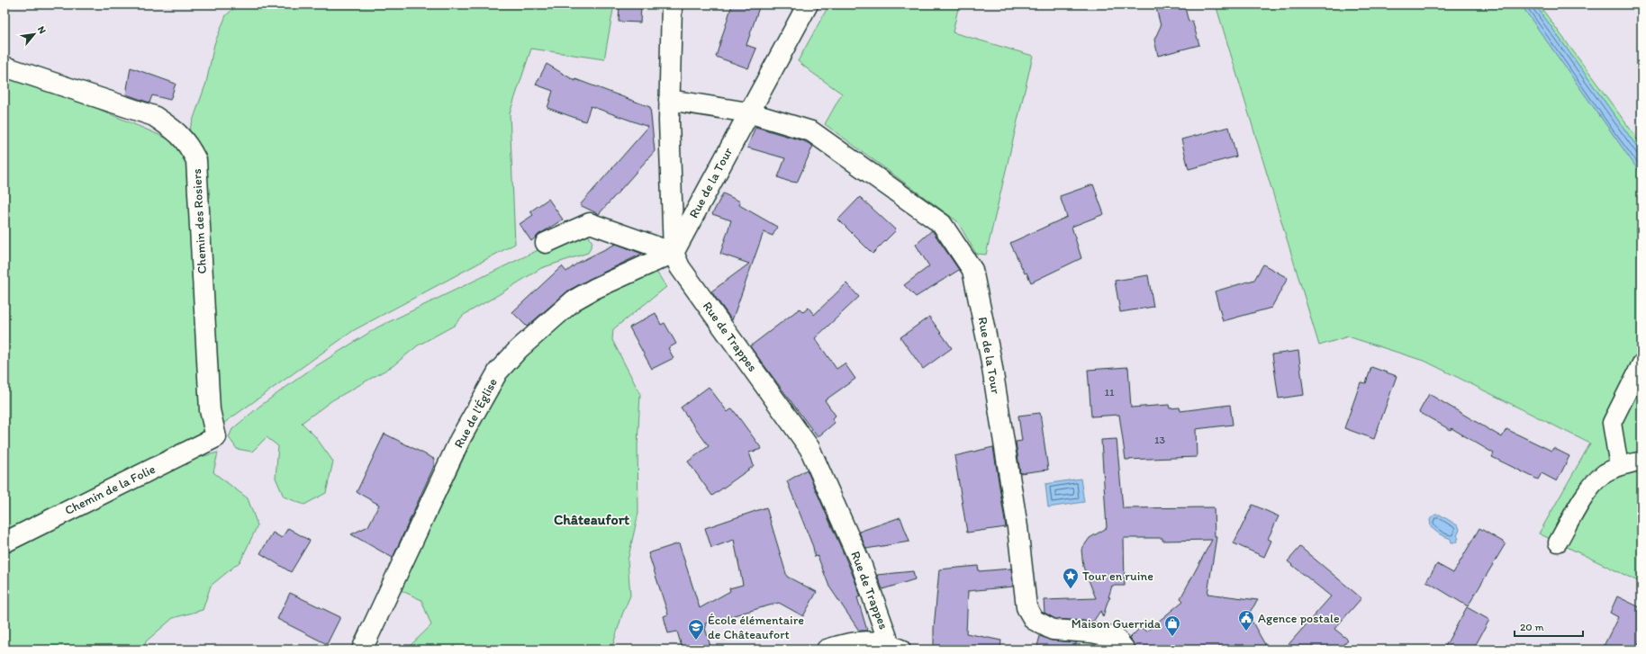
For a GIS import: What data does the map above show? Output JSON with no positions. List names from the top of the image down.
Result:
{
  "streets": {
    "street": [
      "Rue de la Tour",
      "Chemin des Rosiers",
      "Rue de Trappes",
      "Rue de l'Église",
      "Chemin de la Folie"
    ]
  },
  "crossings": [
    ["Rue de la Tour", "Rue de Trappes"],
    ["Rue de la Tour", "Rue de l'Église"],
    ["Chemin des Rosiers", "Chemin de la Folie"],
    ["Rue de Trappes", "Rue de l'Église"]
  ],
  "districts": ["Châteaufort"],
  "places": {
    "place": ["Tour en ruine"],
    "public building": ["Agence postale"],
    "shop": ["Maison Guerrida"],
    "school or university": ["École élémentaire de Châteaufort"]
  },
  "house_numbers": ["11", "13"],
  "scale_bar": "20 m",
  "north": "top right"
}
